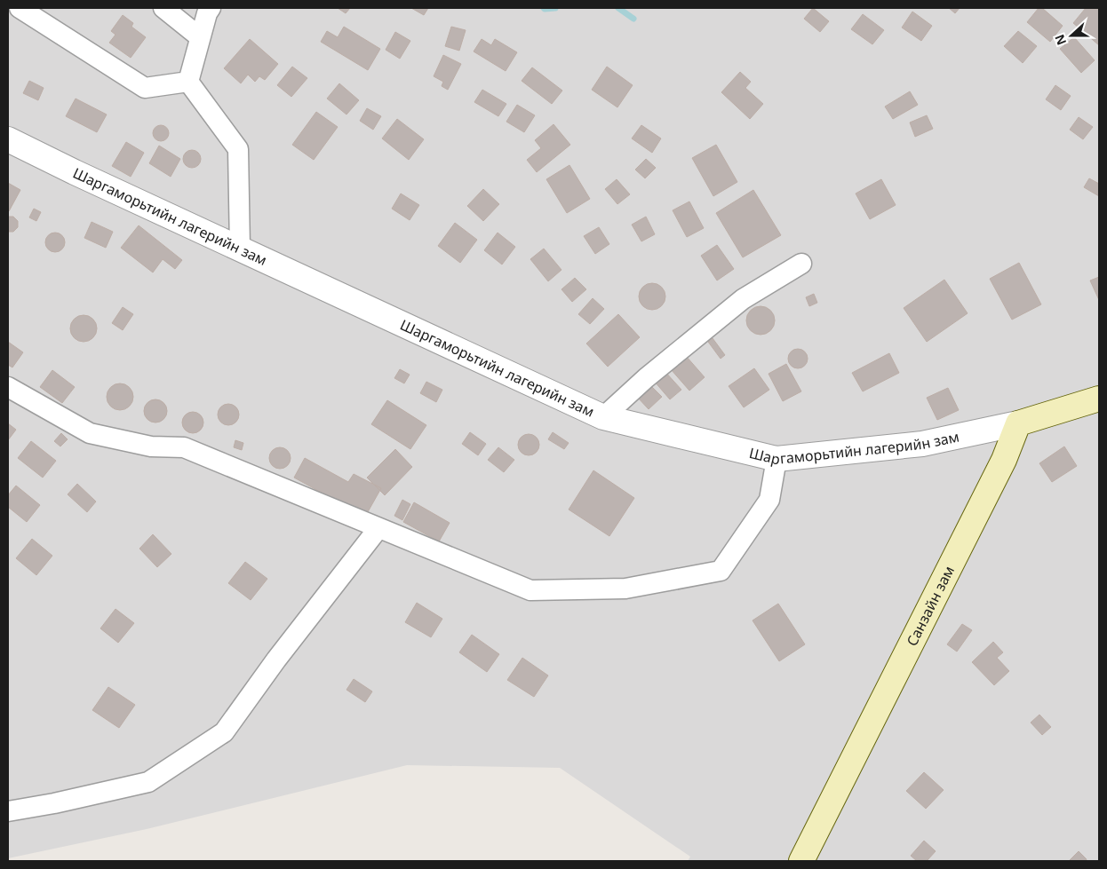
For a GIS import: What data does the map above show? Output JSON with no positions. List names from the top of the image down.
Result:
{
  "streets": {
    "main road": ["Санзайн зам"],
    "street": ["Шаргаморьтийн лагерийн зам"]
  },
  "crossings": [
    ["Шаргаморьтийн лагерийн зам", "Санзайн зам"]
  ],
  "north": "left"
}
